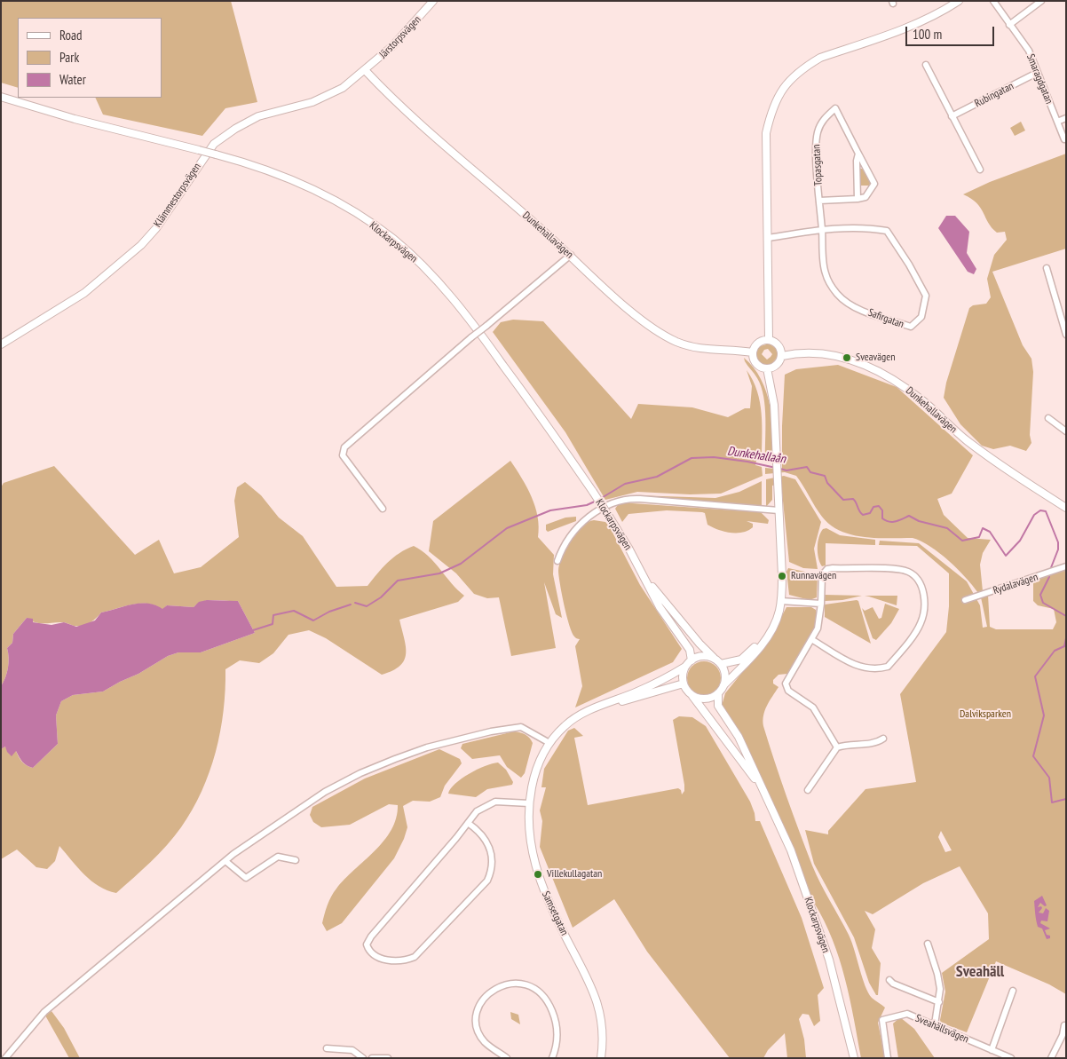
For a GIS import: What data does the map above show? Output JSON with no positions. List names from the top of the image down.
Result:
{
  "streets": {
    "street": [
      "Järstorpsvägen",
      "Smaragdgatan",
      "Rubingatan",
      "Topasgatan",
      "Klämmestorpsvägen",
      "Dunkehallavägen",
      "Klockarpsvägen",
      "Safirgatan",
      "Rydalavägen",
      "Samsetgatan",
      "Sveahällsvägen"
    ]
  },
  "crossings": [
    ["Järstorpsvägen", "Klämmestorpsvägen"],
    ["Järstorpsvägen", "Dunkehallavägen"],
    ["Smaragdgatan", "Rubingatan"],
    ["Topasgatan", "Safirgatan"],
    ["Klämmestorpsvägen", "Dunkehallavägen"]
  ],
  "districts": ["Sveahäll"],
  "water": ["Dunkehallaån"],
  "parks": ["Dalviksparken"],
  "places": ["Sveavägen", "Runnavägen", "Villekullagatan"],
  "legend": ["Road", "Park", "Water"],
  "scale_bar": "100 m"
}
